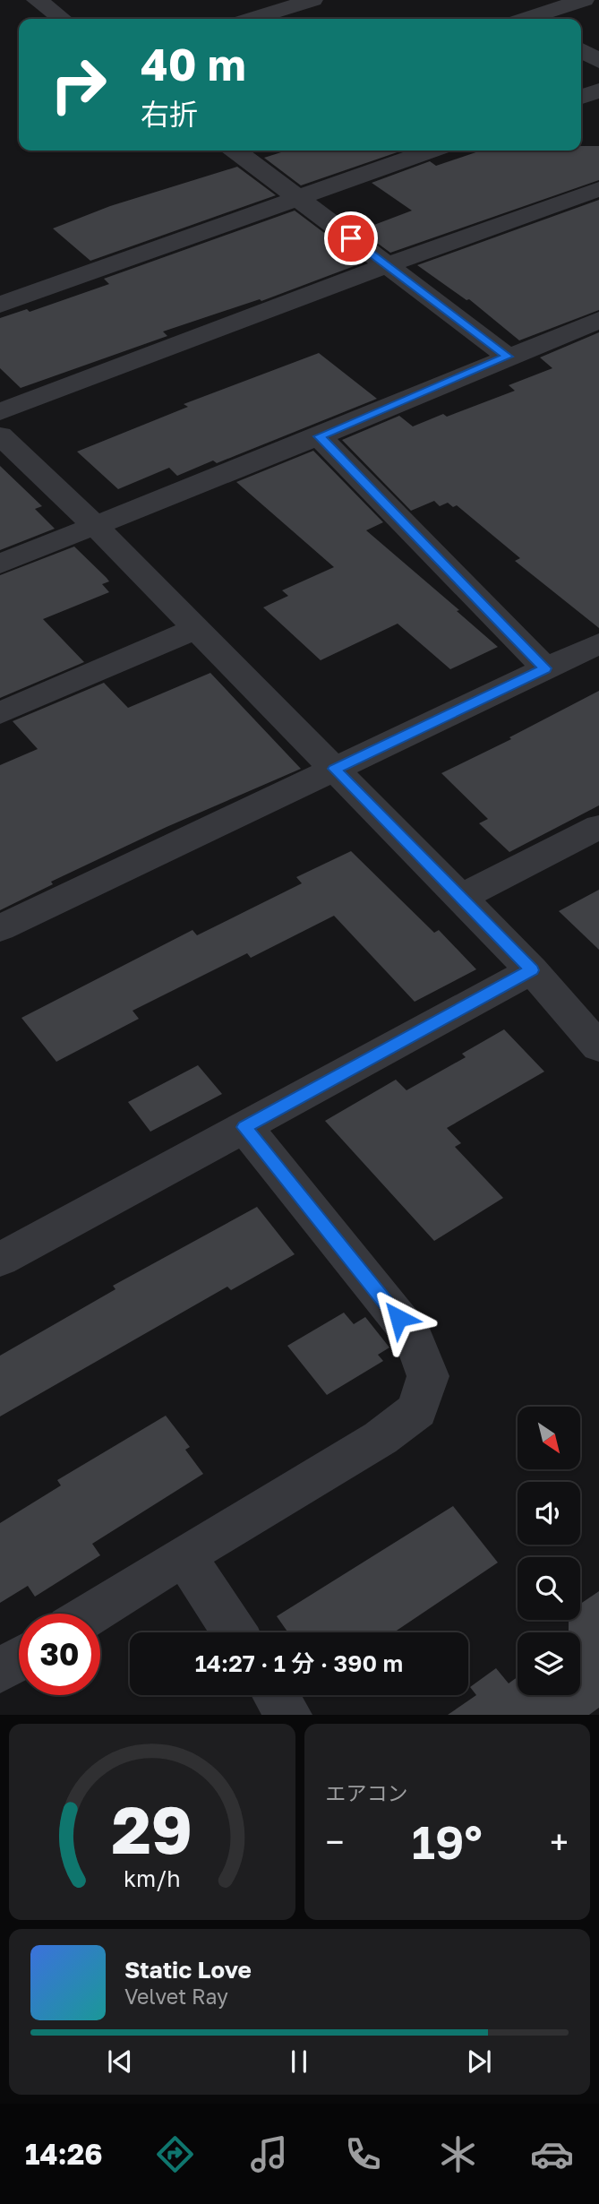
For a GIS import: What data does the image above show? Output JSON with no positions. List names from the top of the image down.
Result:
{
  "north": "bottom right",
  "page": {
    "turn": ["40 m", "右折"],
    "limit": "30",
    "trip": "14:27 · 1 分 · 390 m",
    "tile": "エアコン",
    "heat": ["−", "19°", "+"],
    "song": ["Static Love", "Velvet Ray"],
    "tabs": "14:26",
    "gauge": ["29", "km/h"]
  }
}
